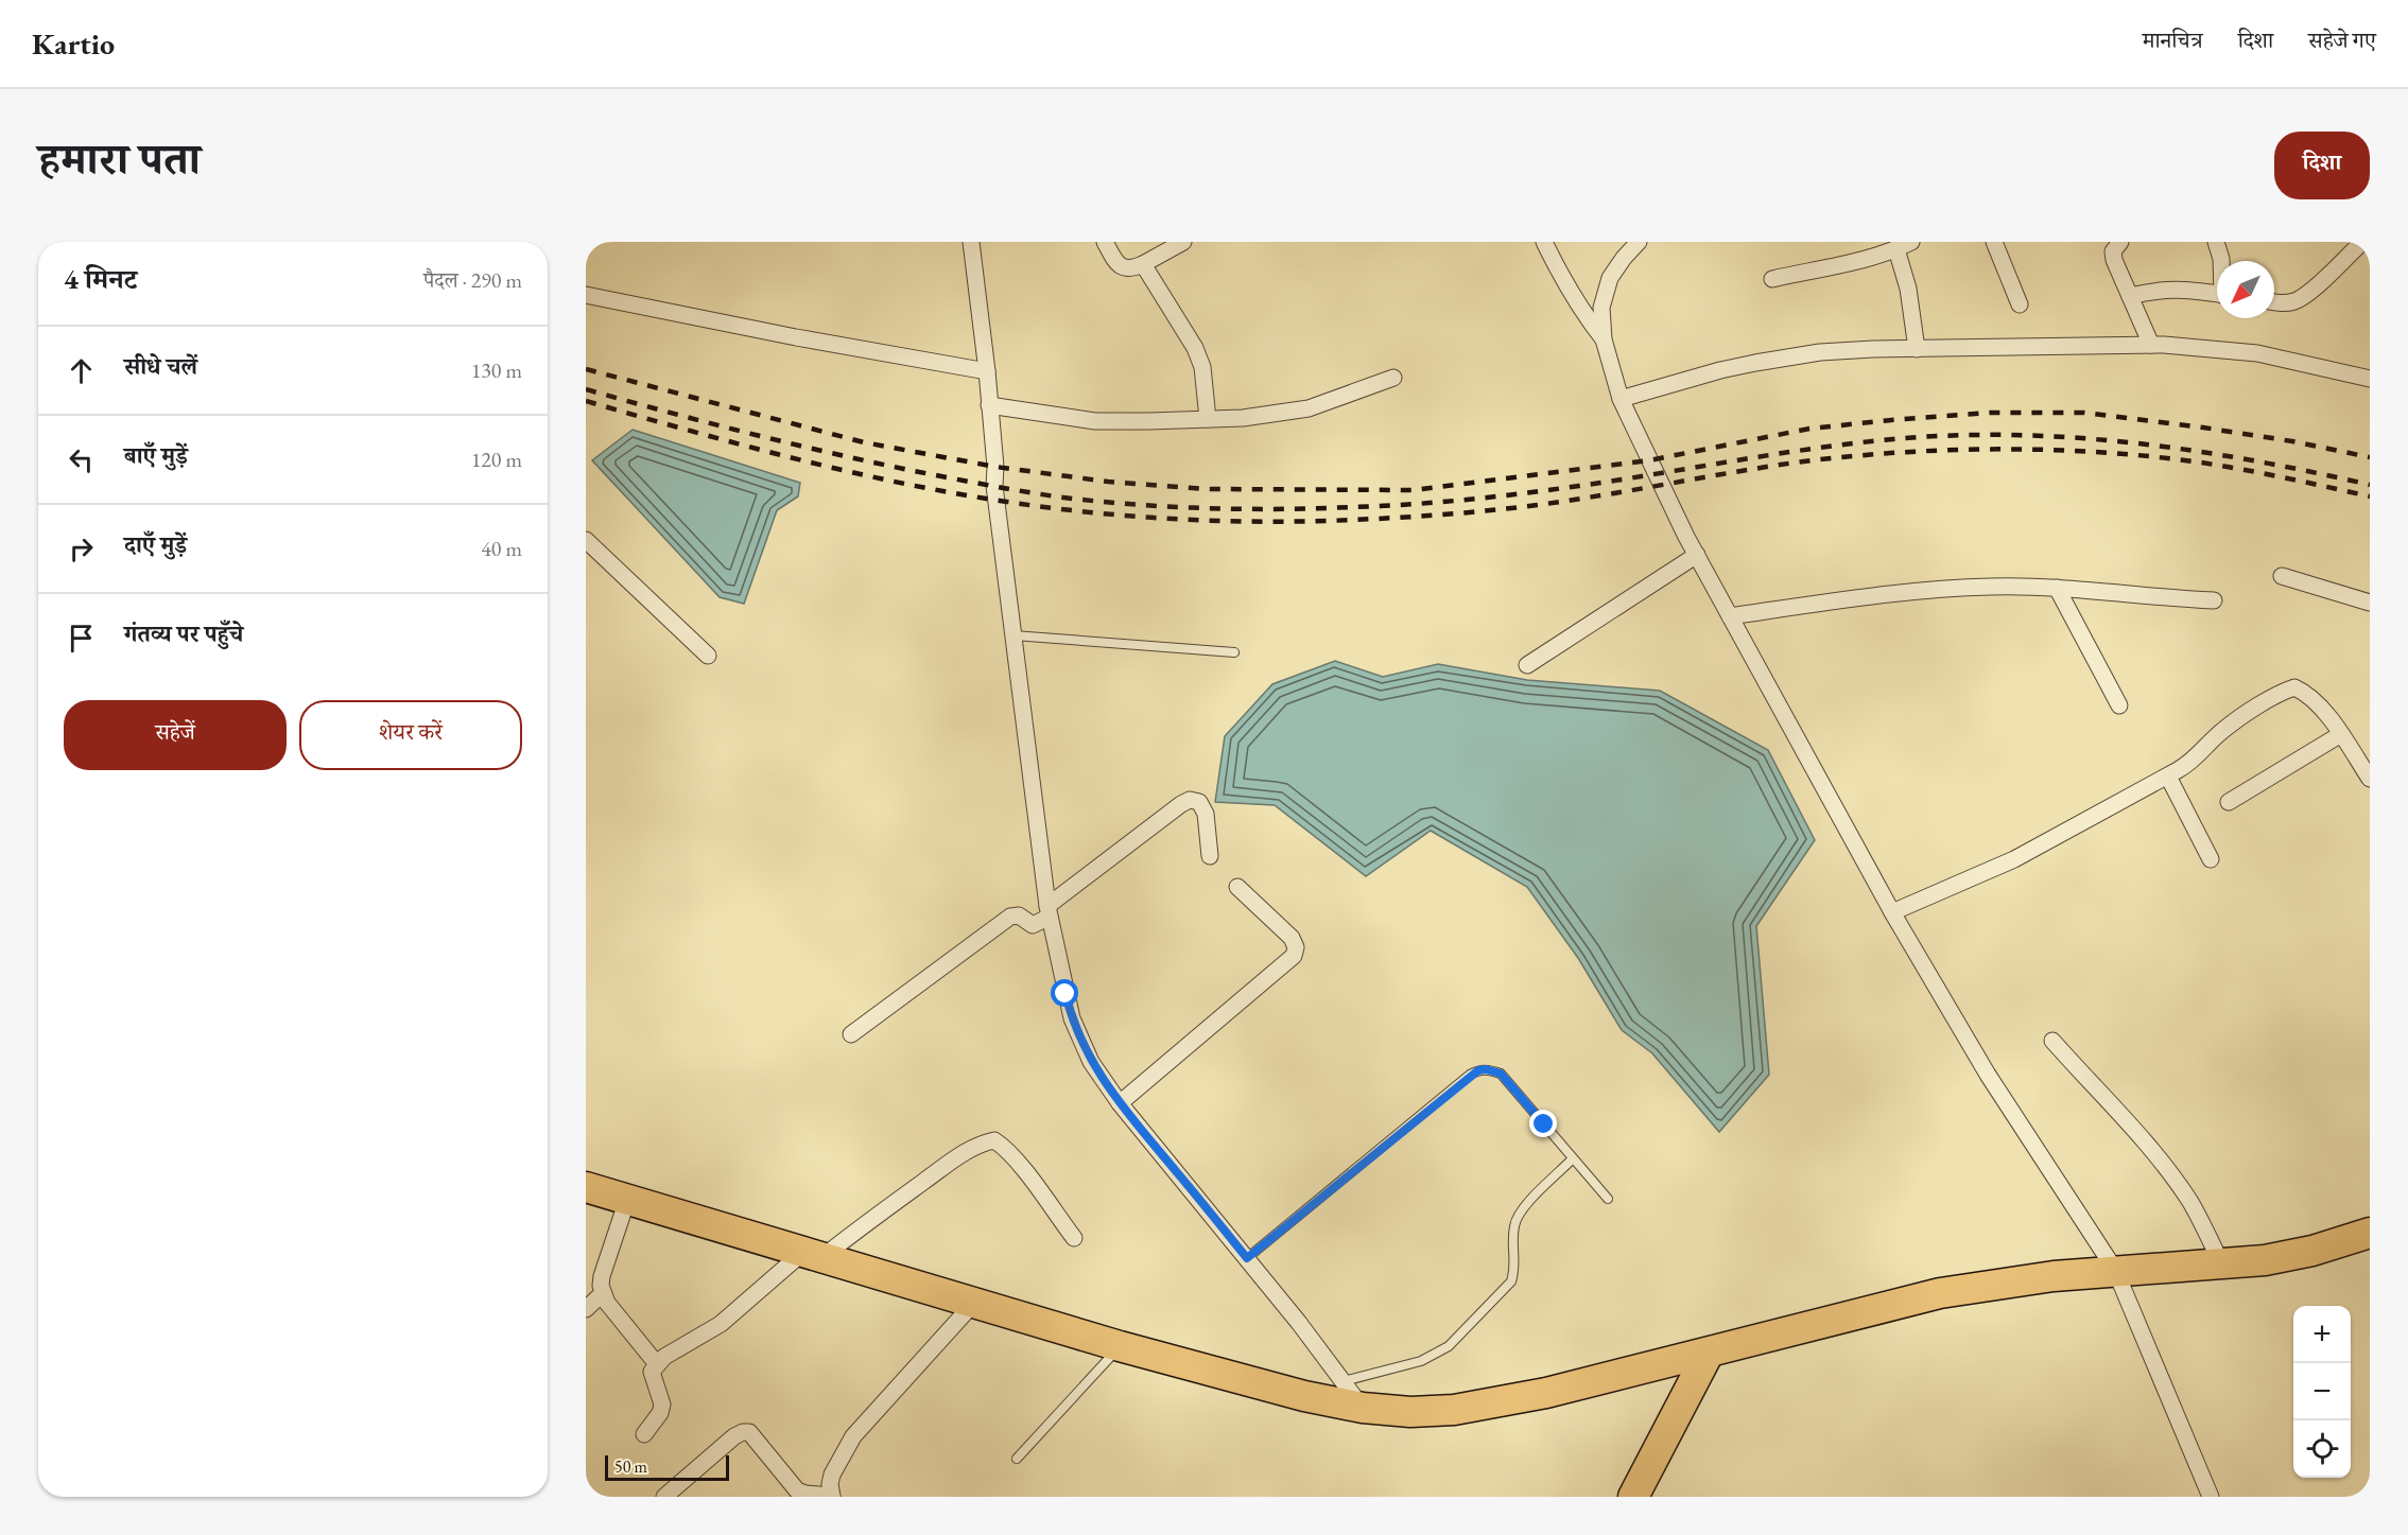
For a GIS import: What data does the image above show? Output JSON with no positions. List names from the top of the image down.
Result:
{
  "scale_bar": "50 m",
  "north": "bottom left",
  "page": {
    "header": "Kartio",
    "nav": ["मानचित्र", "दिशा", "सहेजे गए"],
    "title": "हमारा पता",
    "buttons": [
      "दिशा",
      ["सहेजें", "शेयर करें"]
    ],
    "heading": ["4 मिनट", "पैदल · 290 m"],
    "list": [
      ["सीधे चलें", "130 m"],
      ["बाएँ मुड़ें", "120 m"],
      ["दाएँ मुड़ें", "40 m"],
      "गंतव्य पर पहुँचे"
    ],
    "map_buttons": ["+", "−"],
    "scale": "50 m"
  }
}
